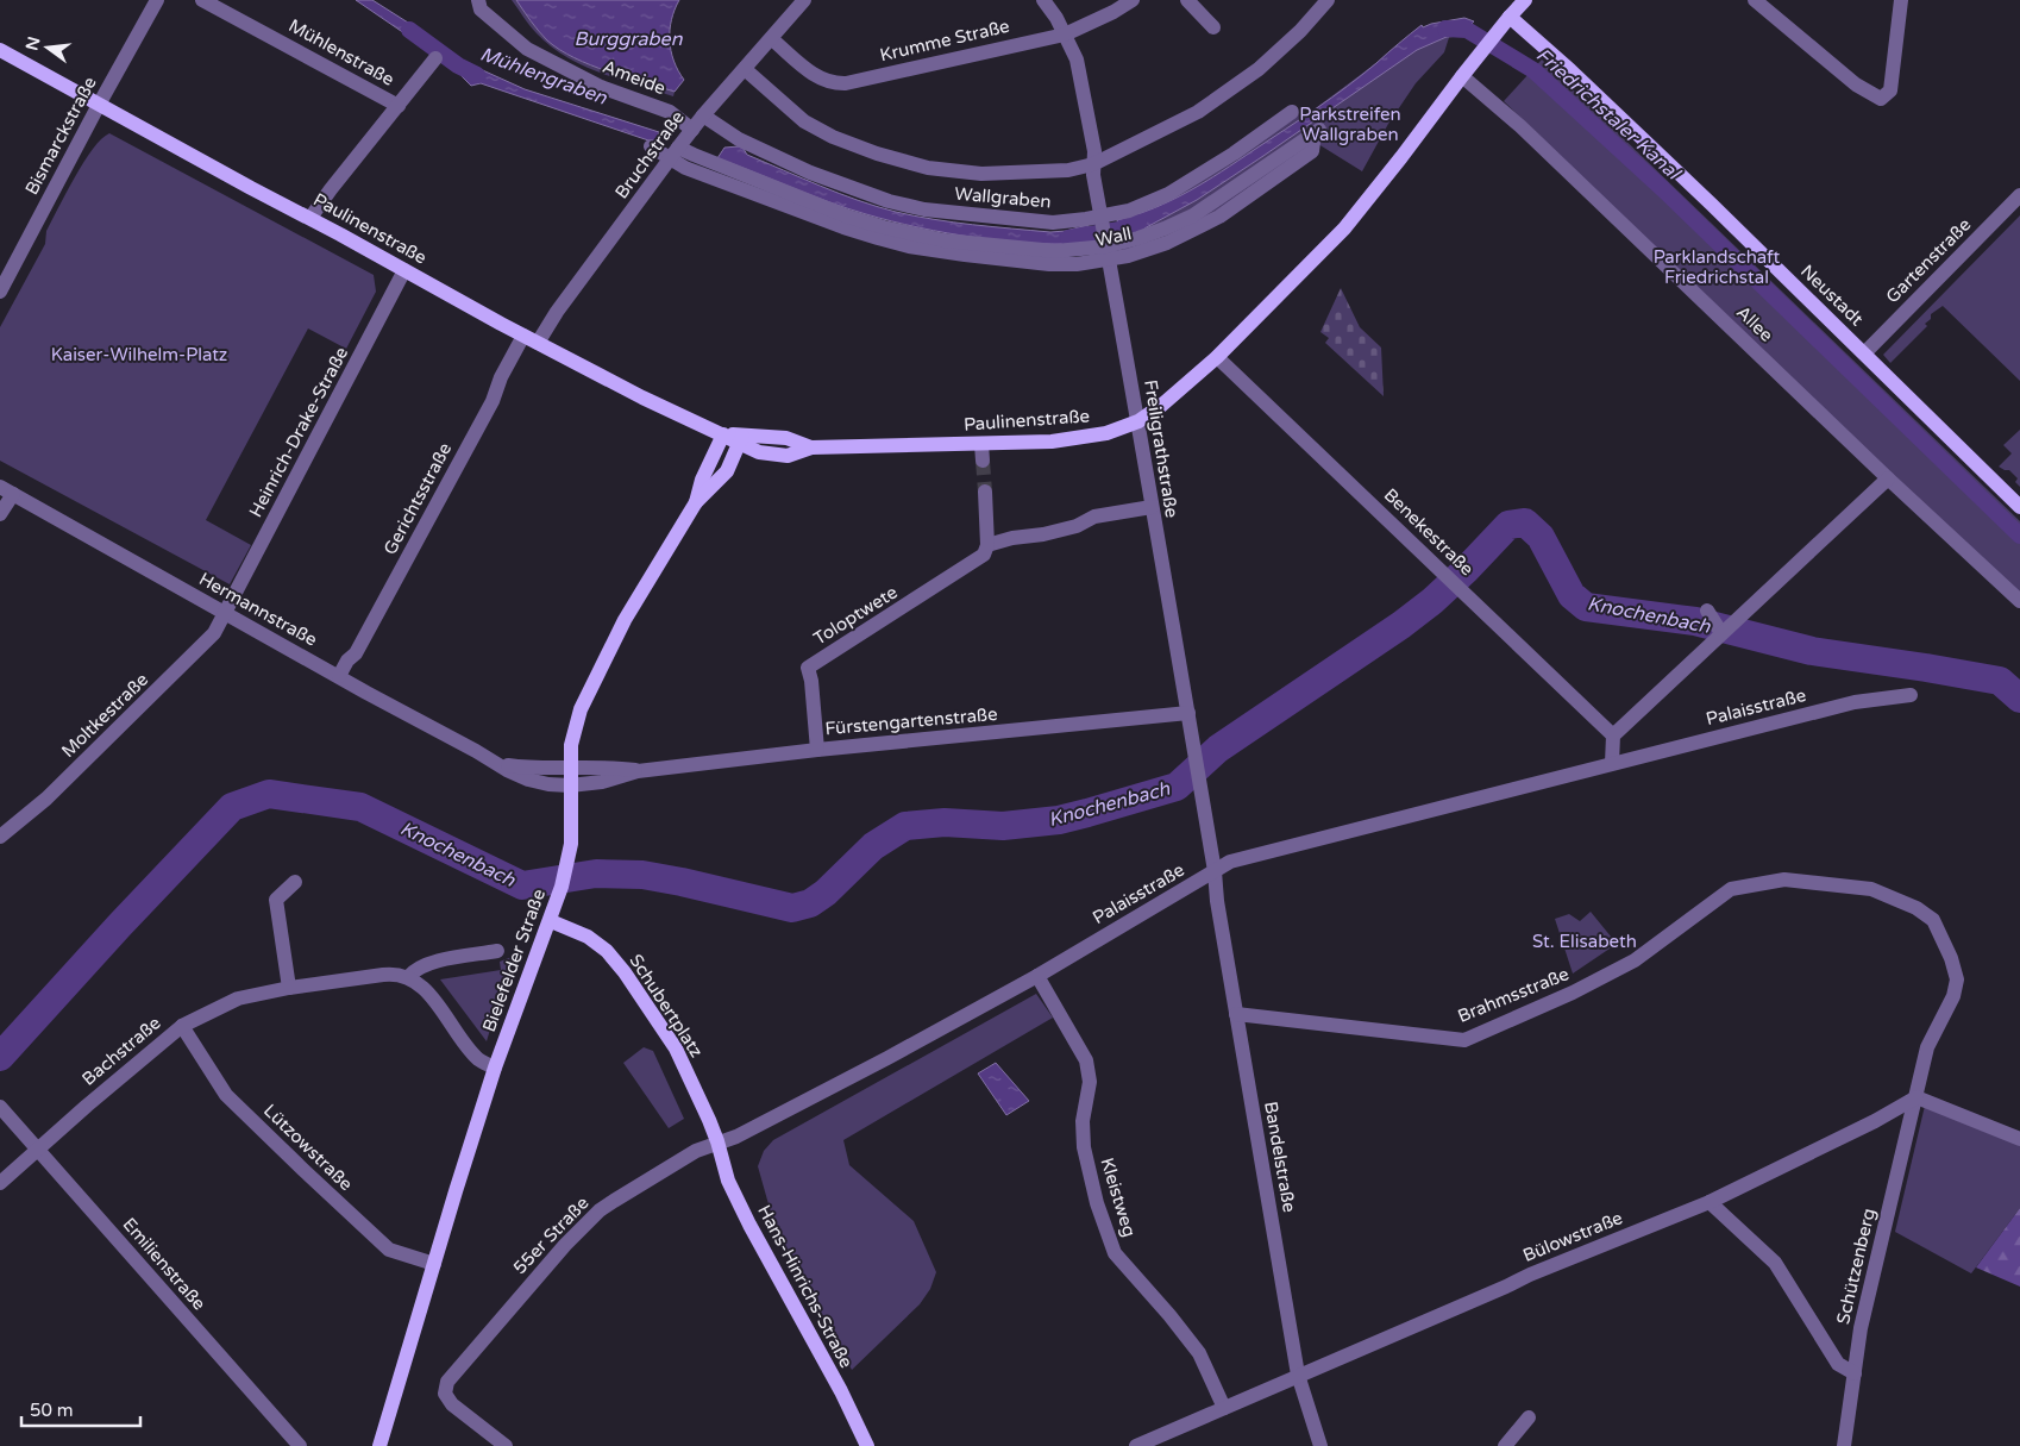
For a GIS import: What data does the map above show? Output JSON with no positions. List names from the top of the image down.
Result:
{
  "streets": {
    "main road": [
      "Paulinenstraße",
      "Neustadt",
      "Bielefelder Straße",
      "Schubertplatz",
      "Hans-Hinrichs-Straße"
    ],
    "street": [
      "Krumme Straße",
      "Mühlenstraße",
      "Ameide",
      "Bismarckstraße",
      "Bruchstraße",
      "Wallgraben",
      "Wall",
      "Gartenstraße",
      "Allee",
      "Heinrich-Drake-Straße",
      "Freiligrathstraße",
      "Gerichtsstraße",
      "Benekestraße",
      "Hermannstraße",
      "Toloptwete",
      "Palaisstraße",
      "Moltkestraße",
      "Fürstengartenstraße",
      "Brahmsstraße",
      "Bachstraße",
      "Lützowstraße",
      "Bandelstraße",
      "Kleistweg",
      "55er Straße",
      "Bülowstraße",
      "Emilienstraße",
      "Schützenberg"
    ]
  },
  "crossings": [
    ["Krumme Straße", "Bruchstraße"],
    ["Krumme Straße", "Freiligrathstraße"],
    ["Ameide", "Bruchstraße"],
    ["Bismarckstraße", "Paulinenstraße"],
    ["Bruchstraße", "Wallgraben"],
    ["Bruchstraße", "Paulinenstraße"],
    ["Bruchstraße", "Wall"],
    ["Wallgraben", "Freiligrathstraße"],
    ["Paulinenstraße", "Neustadt"],
    ["Paulinenstraße", "Allee"],
    ["Paulinenstraße", "Heinrich-Drake-Straße"],
    ["Paulinenstraße", "Freiligrathstraße"],
    ["Paulinenstraße", "Gerichtsstraße"],
    ["Paulinenstraße", "Benekestraße"],
    ["Paulinenstraße", "Bielefelder Straße"],
    ["Wall", "Freiligrathstraße"],
    ["Gartenstraße", "Neustadt"],
    ["Heinrich-Drake-Straße", "Hermannstraße"],
    ["Heinrich-Drake-Straße", "Moltkestraße"],
    ["Freiligrathstraße", "Palaisstraße"],
    ["Freiligrathstraße", "Fürstengartenstraße"],
    ["Freiligrathstraße", "Bandelstraße"],
    ["Gerichtsstraße", "Hermannstraße"],
    ["Hermannstraße", "Moltkestraße"],
    ["Hermannstraße", "Fürstengartenstraße"],
    ["Hermannstraße", "Bielefelder Straße"],
    ["Toloptwete", "Fürstengartenstraße"],
    ["Palaisstraße", "Schubertplatz"],
    ["Palaisstraße", "Bandelstraße"],
    ["Palaisstraße", "Kleistweg"],
    ["Palaisstraße", "55er Straße"],
    ["Palaisstraße", "Hans-Hinrichs-Straße"],
    ["Fürstengartenstraße", "Bielefelder Straße"],
    ["Bielefelder Straße", "Schubertplatz"],
    ["Bielefelder Straße", "Lützowstraße"],
    ["Brahmsstraße", "Bandelstraße"],
    ["Brahmsstraße", "Bülowstraße"],
    ["Brahmsstraße", "Schützenberg"],
    ["Schubertplatz", "55er Straße"],
    ["Schubertplatz", "Hans-Hinrichs-Straße"],
    ["Bachstraße", "Lützowstraße"],
    ["Bachstraße", "Emilienstraße"],
    ["Bandelstraße", "Bülowstraße"],
    ["Kleistweg", "Bülowstraße"],
    ["55er Straße", "Hans-Hinrichs-Straße"],
    ["Bülowstraße", "Schützenberg"]
  ],
  "water": [
    "Burggraben",
    "Mühlengraben",
    "Friedrichstaler Kanal",
    "Knochenbach"
  ],
  "parks": [
    "Parkstreifen Wallgraben",
    "Parklandschaft Friedrichstal",
    "Kaiser-Wilhelm-Platz",
    "St. Elisabeth"
  ],
  "scale_bar": "50 m",
  "north": "left"
}
